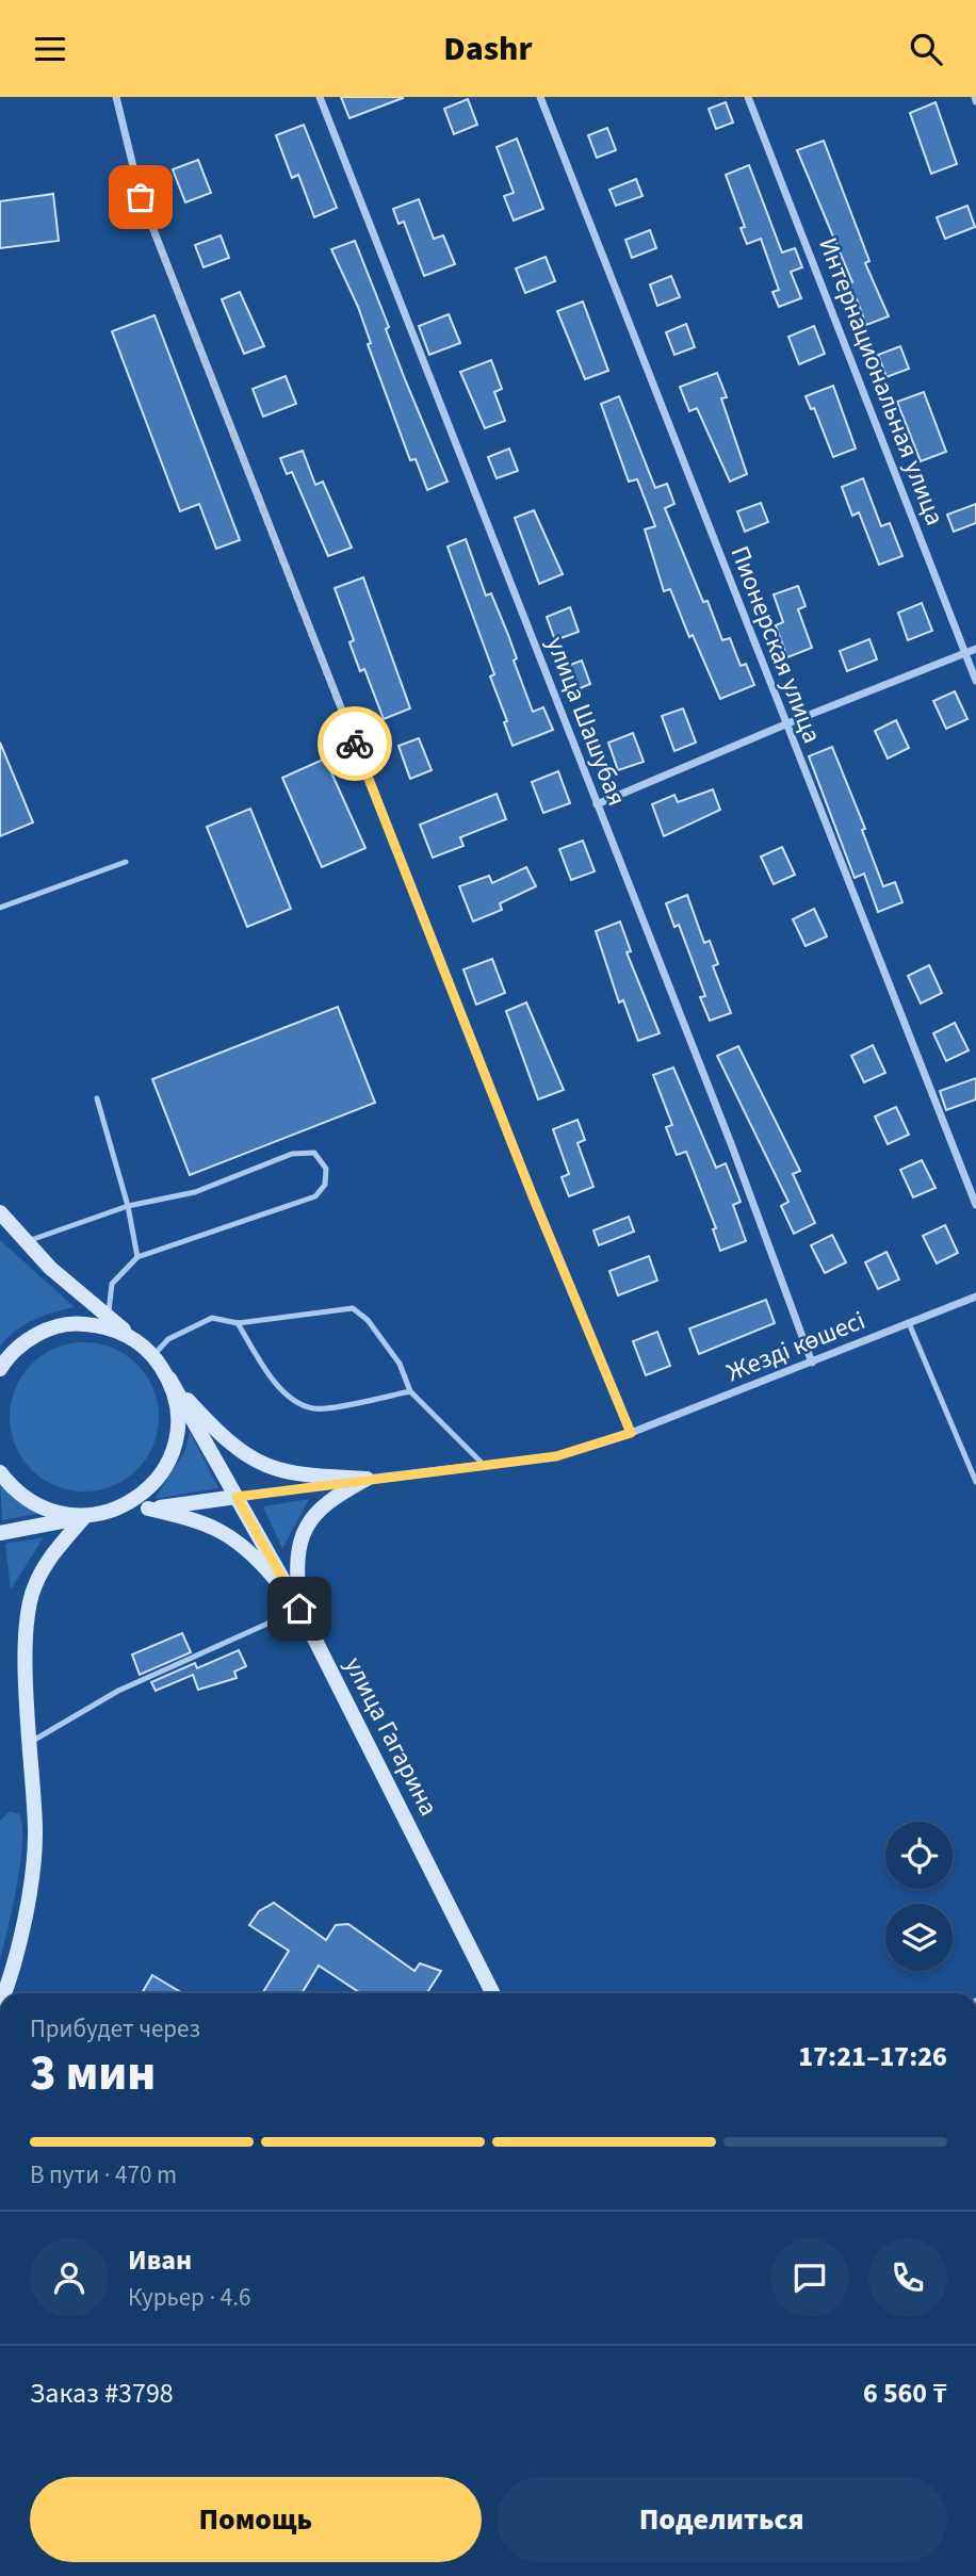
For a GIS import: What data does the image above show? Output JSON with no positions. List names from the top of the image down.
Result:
{
  "streets": {
    "main road": ["улица Гагарина"],
    "street": [
      "Интернациональная улица",
      "Пионерская улица",
      "улица Шашубая",
      "Жезді көшесі"
    ]
  },
  "crossings": [
    ["улица Шашубая", "Жезді көшесі"],
    ["Жезді көшесі", "улица Гагарина"]
  ],
  "page": {
    "header": "Dashr",
    "heading": ["3 мин", "Прибудет через", "17:21–17:26"],
    "panel": [
      "Иван",
      "Курьер · 4.6",
      "Заказ #3798",
      "6 560 ₸"
    ],
    "bar": "В пути · 470 m",
    "buttons": ["Помощь", "Поделиться"]
  }
}
